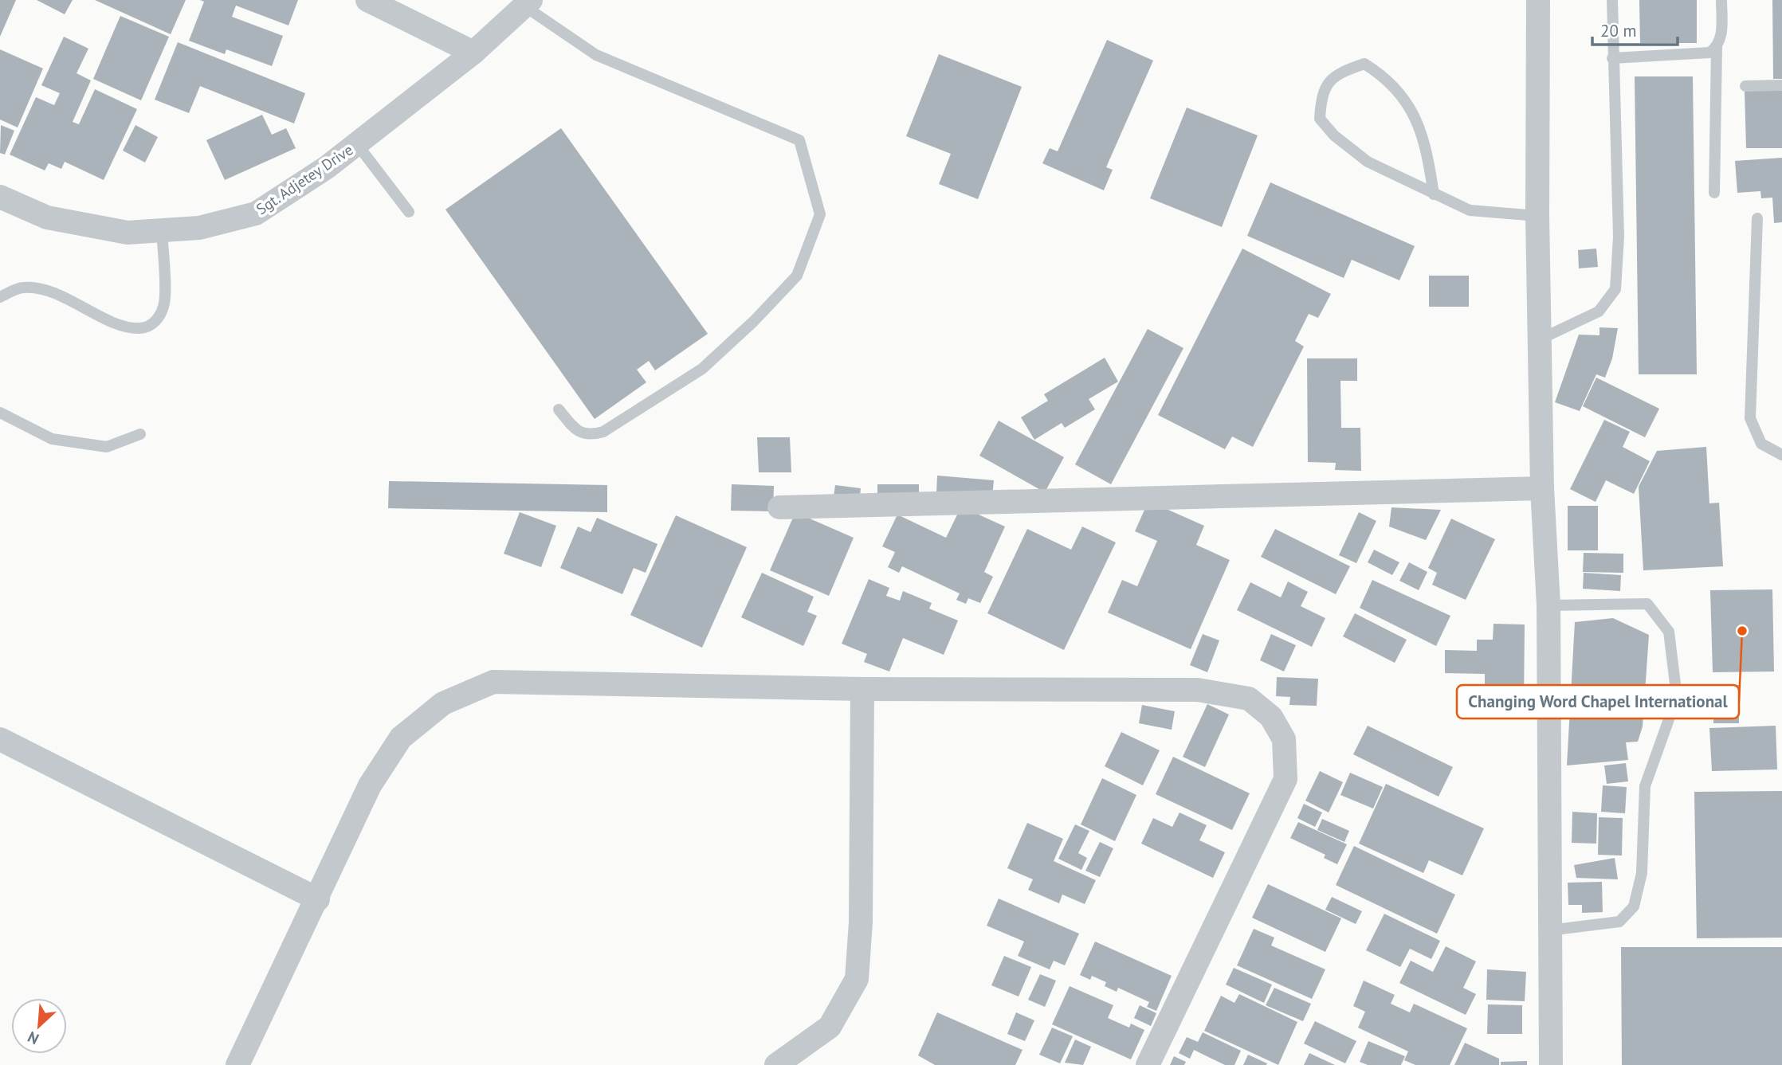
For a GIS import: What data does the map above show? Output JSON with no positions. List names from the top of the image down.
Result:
{
  "streets": {
    "street": ["Sgt. Adjetey Drive"]
  },
  "places": ["Changing Word Chapel International"],
  "scale_bar": "20 m",
  "north": "bottom left"
}
